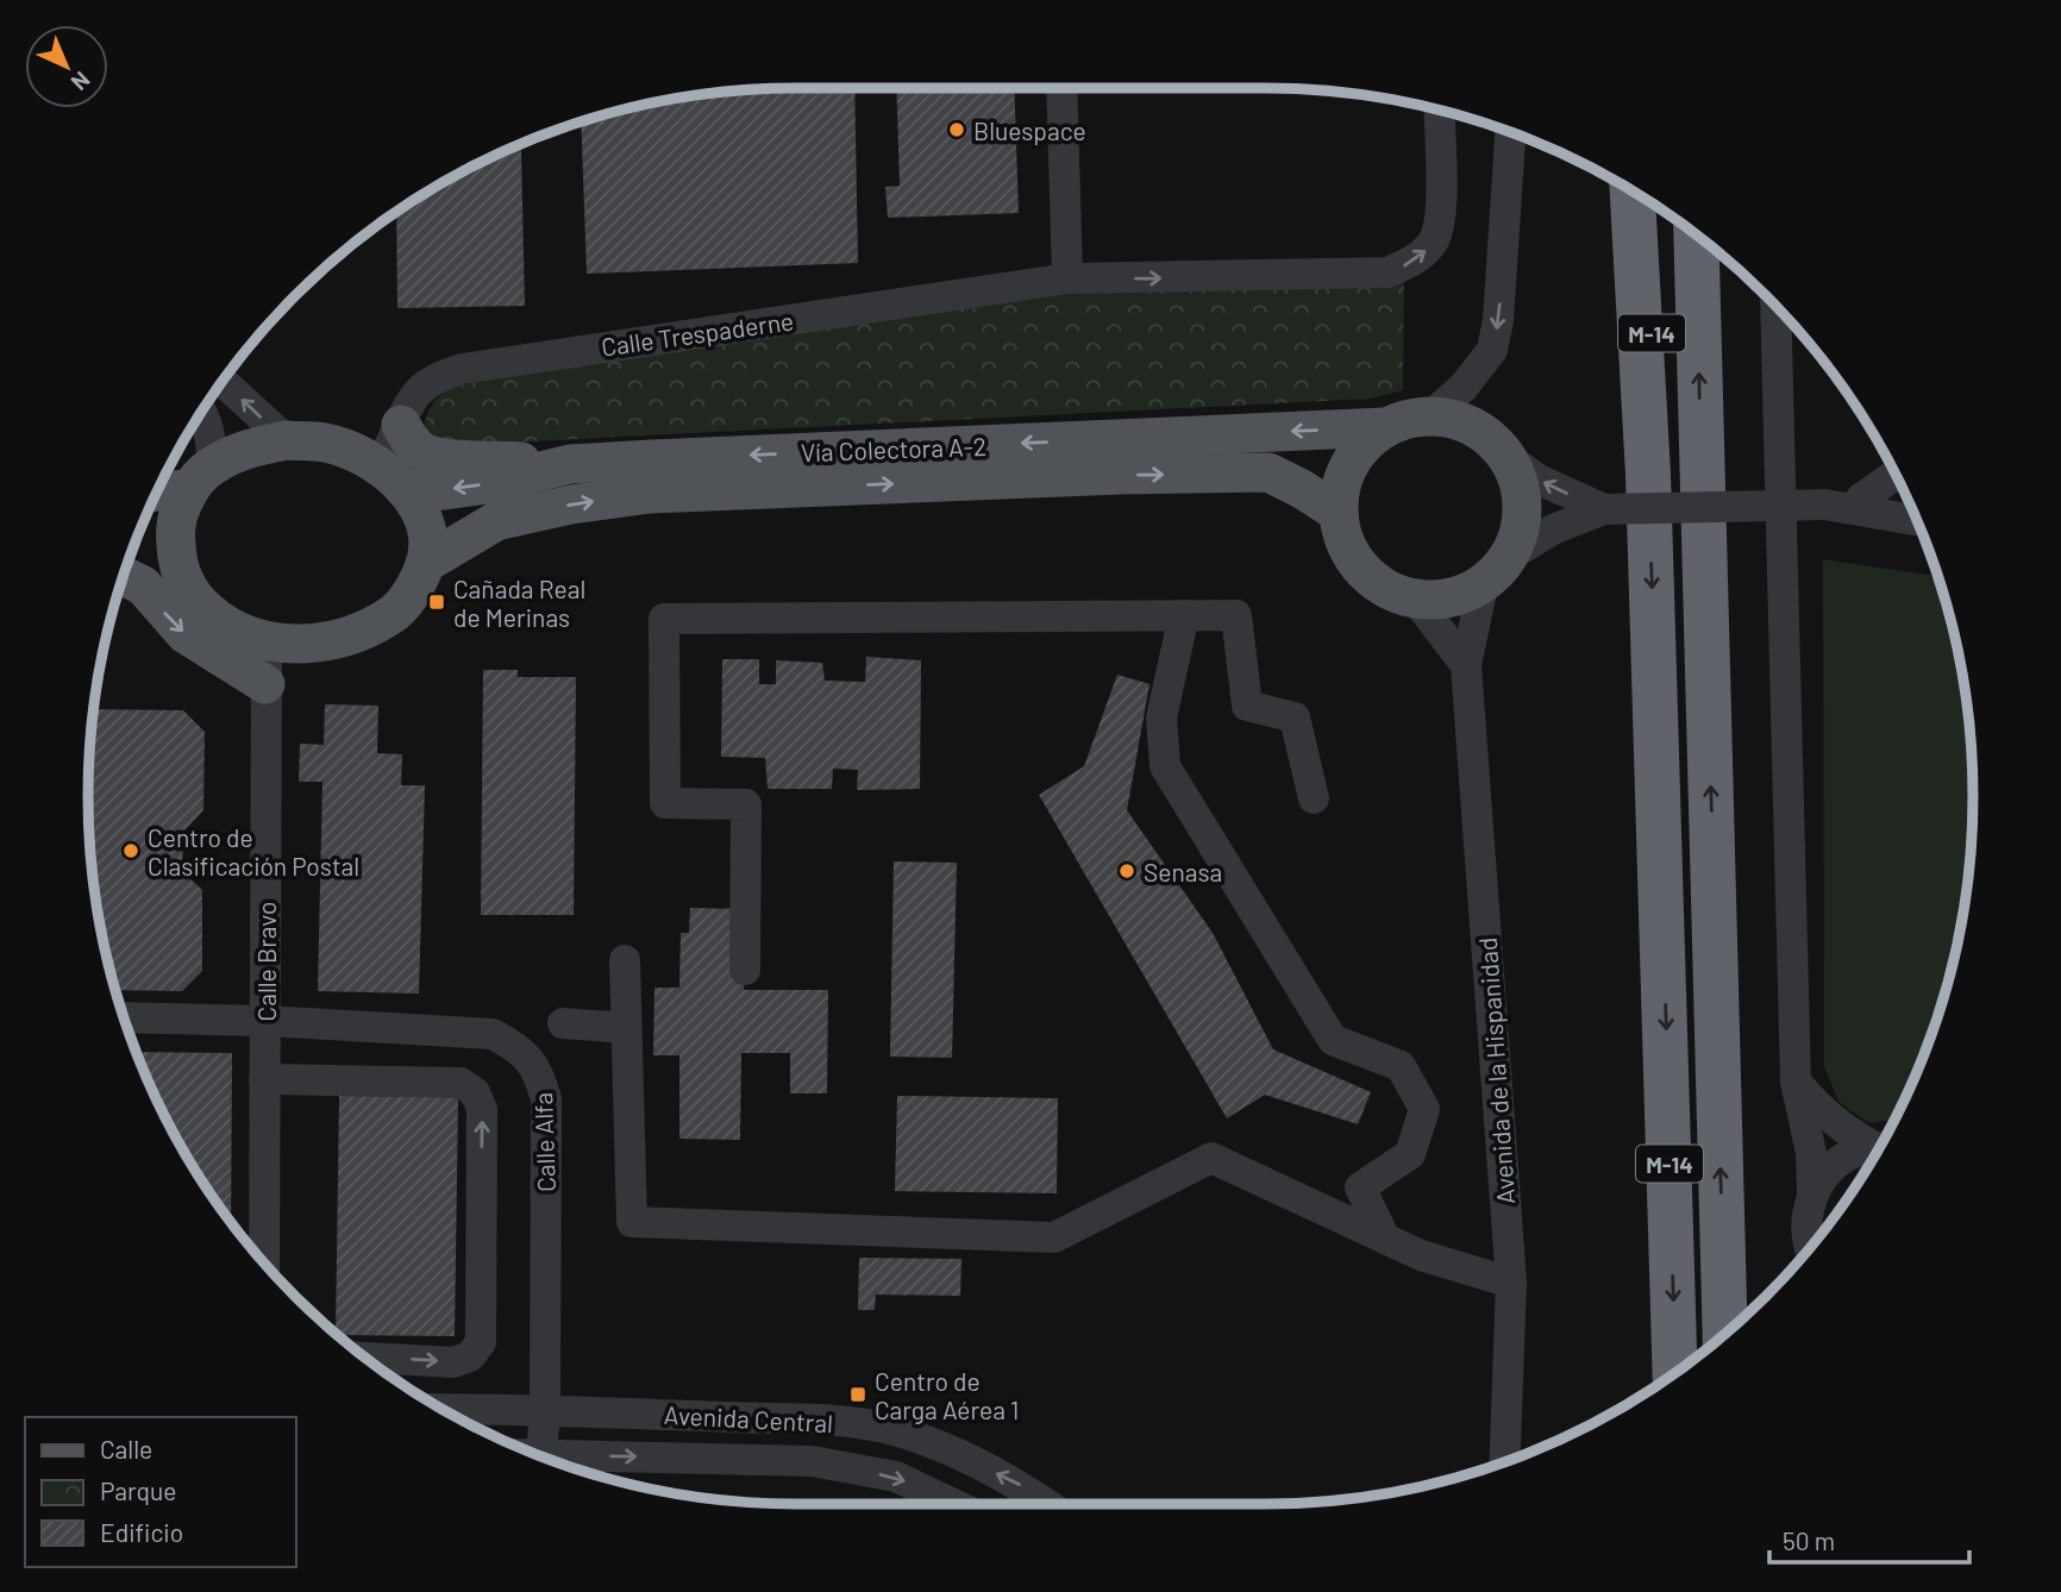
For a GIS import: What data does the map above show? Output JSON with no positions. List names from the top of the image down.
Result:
{
  "streets": {
    "highway": ["M-14"],
    "main road": ["Vía Colectora A-2"],
    "street": [
      "Calle Trespaderne",
      "Calle Bravo",
      "Avenida de la Hispanidad",
      "Calle Alfa",
      "Avenida Central"
    ]
  },
  "crossings": [
    ["Calle Trespaderne", "Vía Colectora A-2"],
    ["Calle Trespaderne", "Calle Bravo"],
    ["Vía Colectora A-2", "Calle Bravo"],
    ["Vía Colectora A-2", "Avenida de la Hispanidad"],
    ["Calle Bravo", "Calle Alfa"],
    ["Calle Alfa", "Avenida Central"]
  ],
  "places": {
    "other": ["Bluespace", "Centro de Clasificación Postal", "Senasa"],
    "transit": ["Cañada Real de Merinas", "Centro de Carga Aérea 1"]
  },
  "legend": ["Calle", "Parque", "Edificio"],
  "scale_bar": "50 m",
  "north": "bottom right"
}
